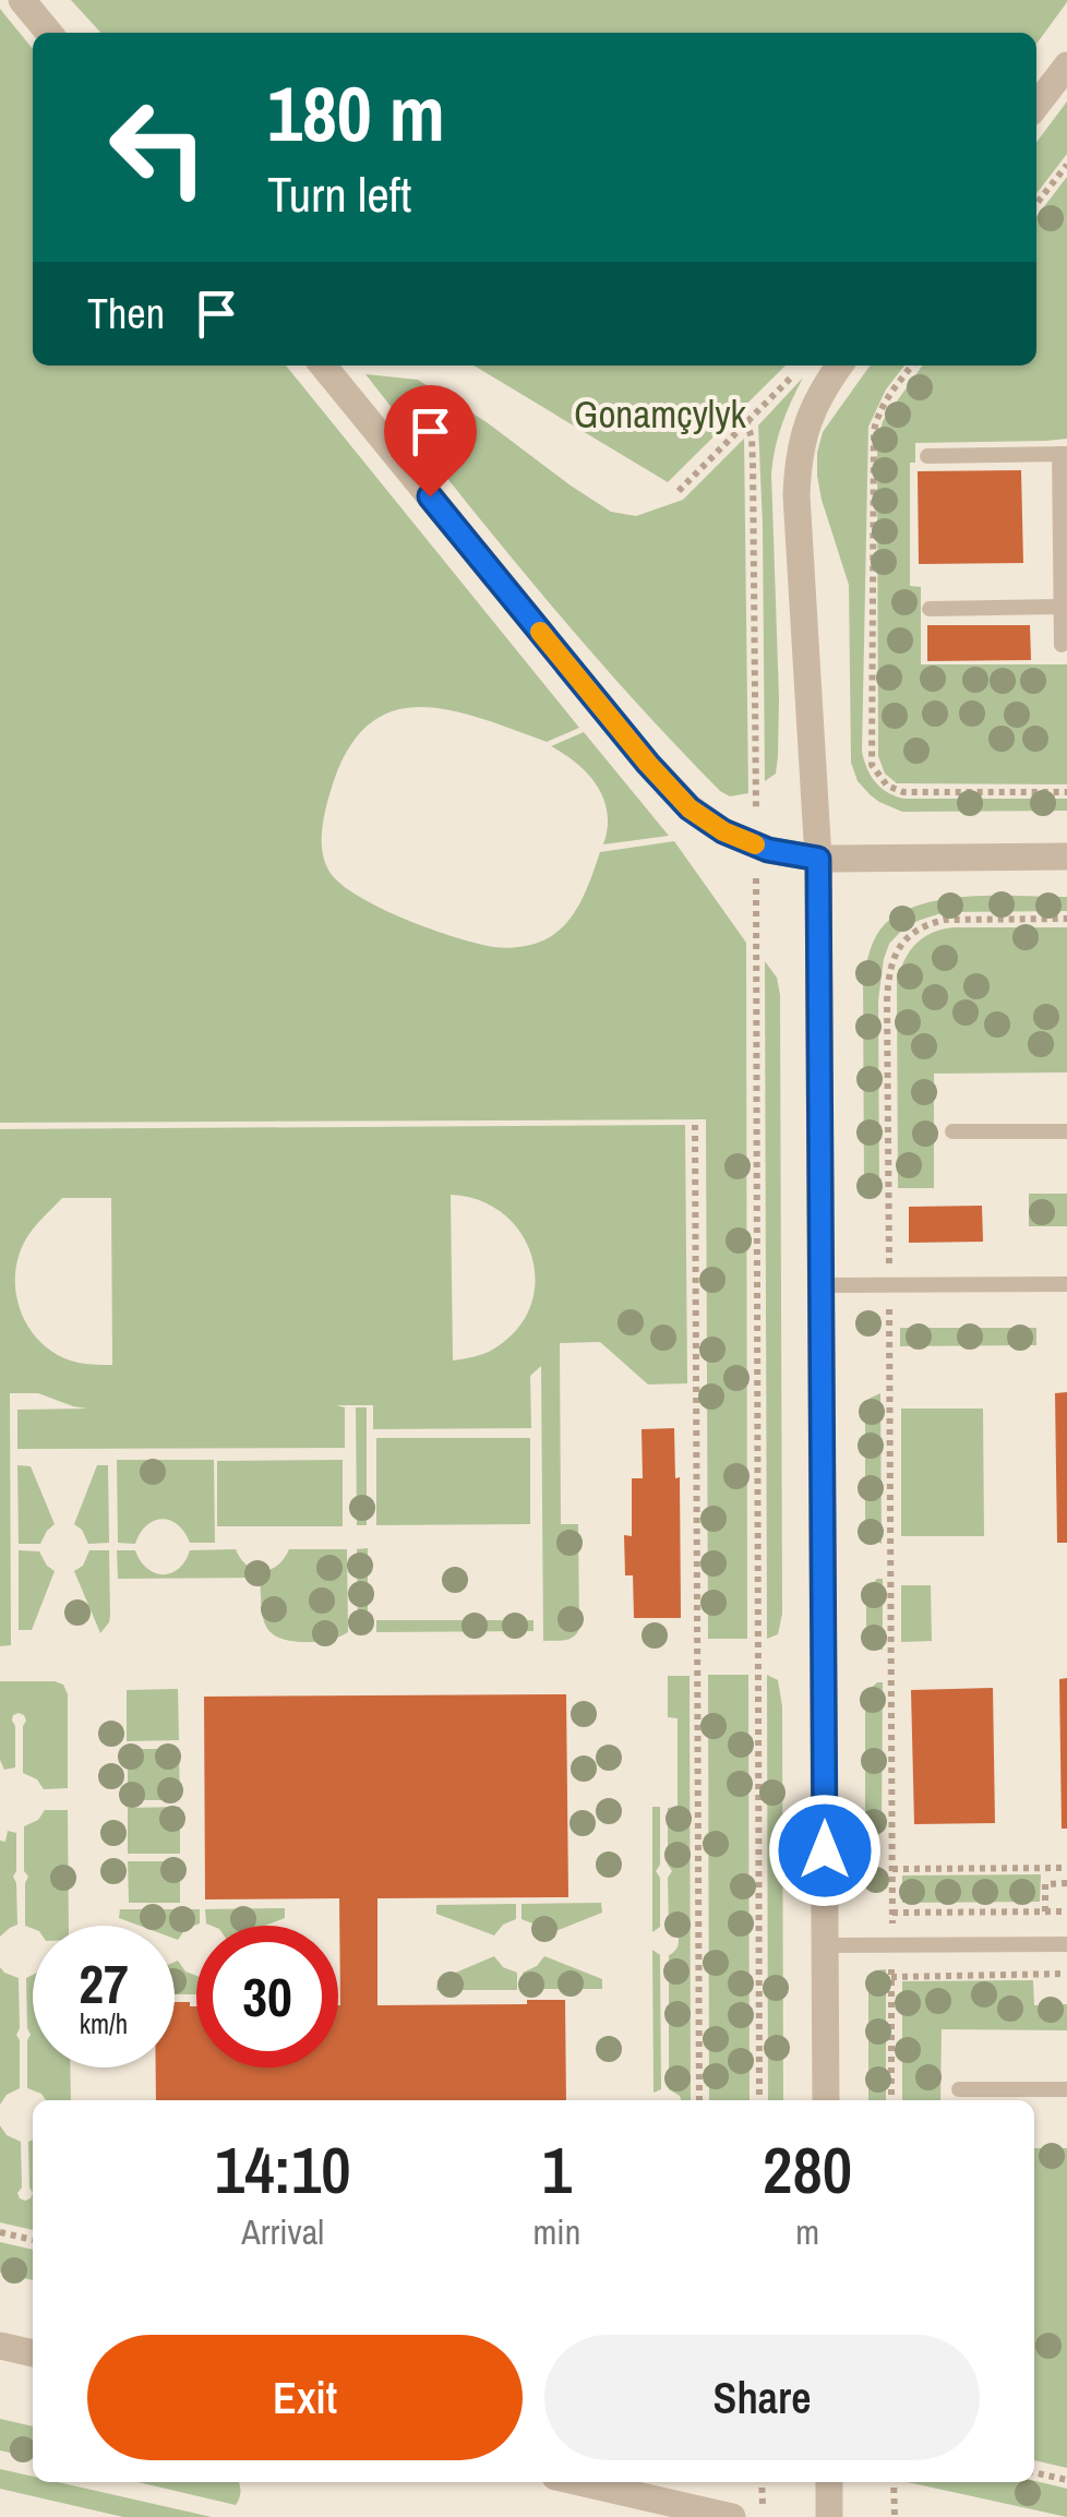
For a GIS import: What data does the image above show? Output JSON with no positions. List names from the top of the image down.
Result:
{
  "parks": ["Gonamçylyk"],
  "page": {
    "turn": ["180 m", "Turn left"],
    "then": "Then",
    "speed": "27 km/h",
    "limit": "30",
    "eta": [
      "14:10",
      "Arrival",
      "1",
      "min",
      "280",
      "m"
    ],
    "buttons": ["Exit", "Share"]
  }
}
